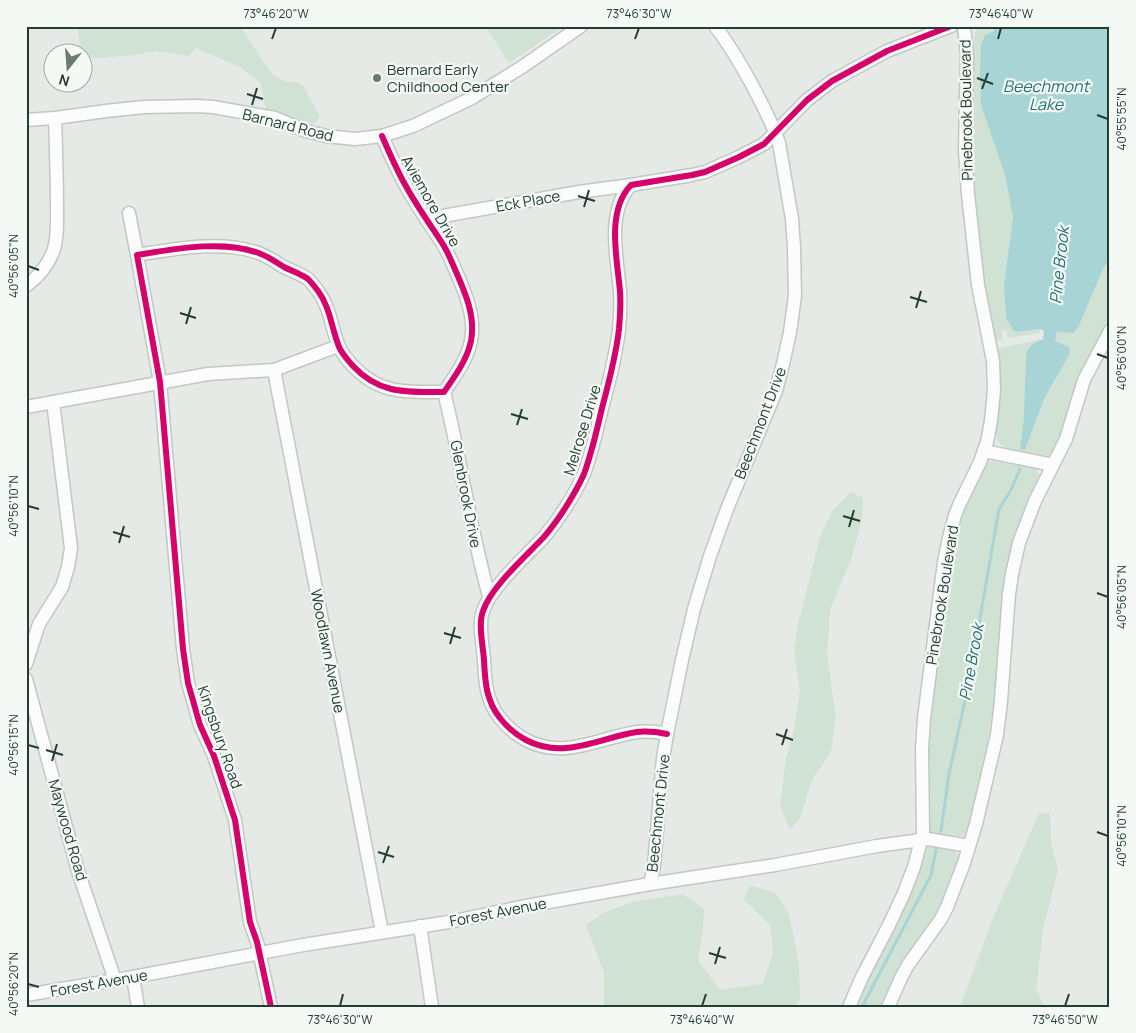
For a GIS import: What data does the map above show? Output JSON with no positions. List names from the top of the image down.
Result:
{
  "streets": {
    "street": [
      "Pinebrook Boulevard",
      "Barnard Road",
      "Aviemore Drive",
      "Eck Place",
      "Beechmont Drive",
      "Melrose Drive",
      "Glenbrook Drive",
      "Woodlawn Avenue",
      "Kingsbury Road",
      "Maywood Road",
      "Forest Avenue"
    ]
  },
  "crossings": [
    ["Pinebrook Boulevard", "Forest Avenue"],
    ["Barnard Road", "Aviemore Drive"],
    ["Aviemore Drive", "Eck Place"],
    ["Aviemore Drive", "Glenbrook Drive"],
    ["Eck Place", "Melrose Drive"],
    ["Beechmont Drive", "Melrose Drive"],
    ["Beechmont Drive", "Forest Avenue"],
    ["Melrose Drive", "Glenbrook Drive"],
    ["Woodlawn Avenue", "Forest Avenue"],
    ["Kingsbury Road", "Forest Avenue"],
    ["Maywood Road", "Forest Avenue"]
  ],
  "water": ["Beechmont Lake", "Pine Brook"],
  "places": ["Bernard Early Childhood Center"],
  "north": "bottom",
  "coordinates": [
    "73°46'20\"W",
    "73°46'30\"W",
    "73°46'40\"W",
    "40°55'55\"N",
    "40°56'05\"N",
    "40°56'00\"N",
    "40°56'10\"N",
    "40°56'15\"N",
    "40°56'20\"N",
    "73°46'50\"W"
  ]
}
